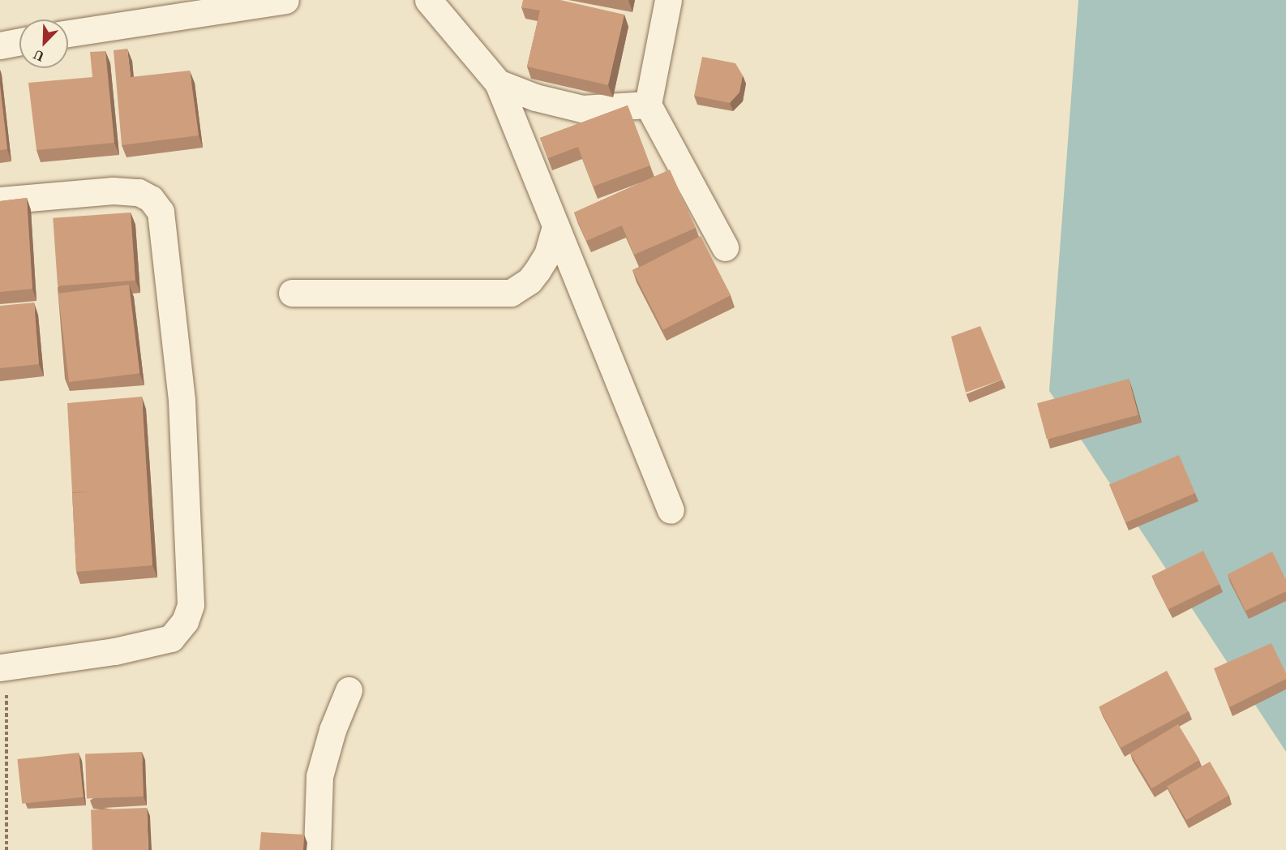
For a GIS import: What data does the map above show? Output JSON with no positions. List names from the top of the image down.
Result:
{
  "north": "bottom left"
}
